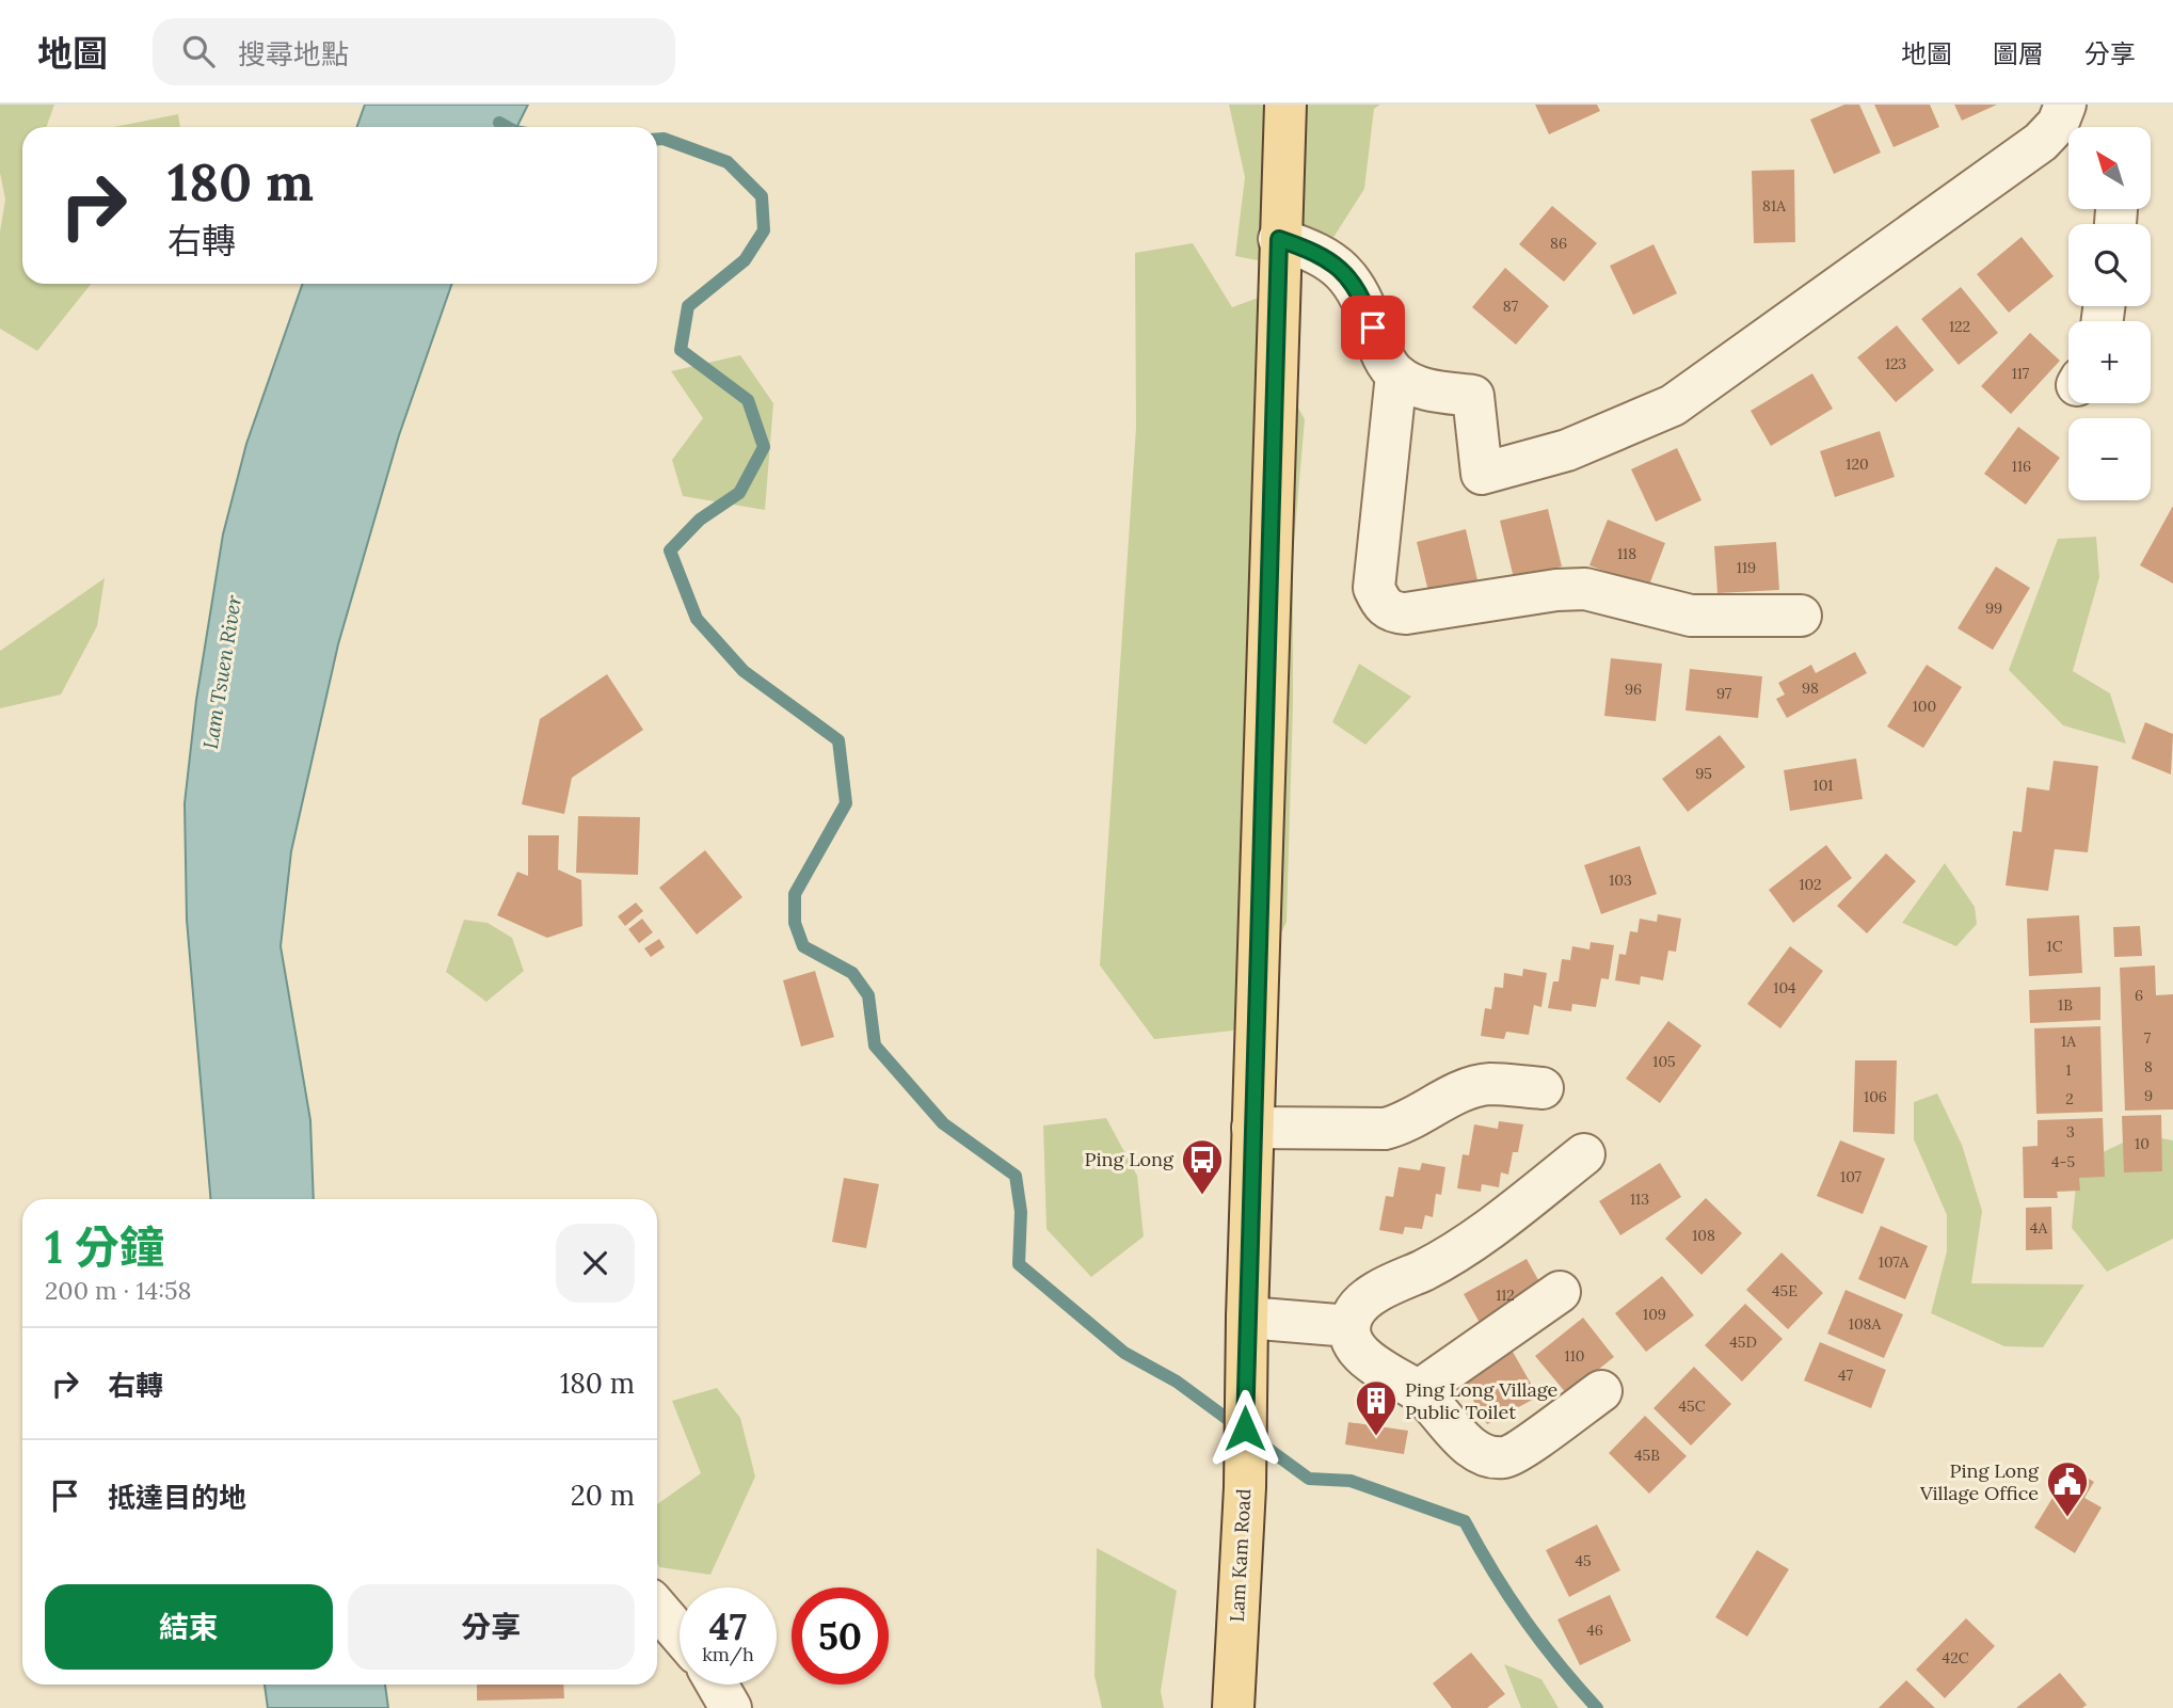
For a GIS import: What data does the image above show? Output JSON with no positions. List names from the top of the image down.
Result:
{
  "streets": {
    "main road": ["Lam Kam Road"]
  },
  "water": ["Lam Tsuen River"],
  "places": {
    "bus stop": ["Ping Long"],
    "building": ["Ping Long Village Public Toilet"],
    "public building": ["Ping Long Village Office"]
  },
  "house_numbers": [
    "81A",
    "86",
    "87",
    "122",
    "123",
    "117",
    "120",
    "116",
    "118",
    "119",
    "99",
    "98",
    "96",
    "97",
    "100",
    "95",
    "101",
    "103",
    "102",
    "1C",
    "104",
    "6",
    "1B",
    "7",
    "1A",
    "105",
    "8",
    "1",
    "9",
    "106",
    "2",
    "3",
    "10",
    "4-5",
    "107",
    "113",
    "4A",
    "108",
    "107A",
    "45E",
    "112",
    "109",
    "108A",
    "45D",
    "110",
    "47",
    "45C",
    "45B",
    "45",
    "46",
    "42C"
  ],
  "north": "top left",
  "page": {
    "header": "地圖",
    "search": "搜尋地點",
    "nav": ["地圖", "圖層", "分享"],
    "map_buttons": ["+", "−"],
    "turn": ["180 m", "右轉"],
    "heading": ["1 分鐘", "200 m · 14:58"],
    "list": [
      {
        "name": "右轉",
        "value": "180 m"
      },
      {
        "name": "抵達目的地",
        "value": "20 m"
      }
    ],
    "buttons": ["結束", "分享"],
    "speed": "47 km/h",
    "limit": "50"
  }
}
